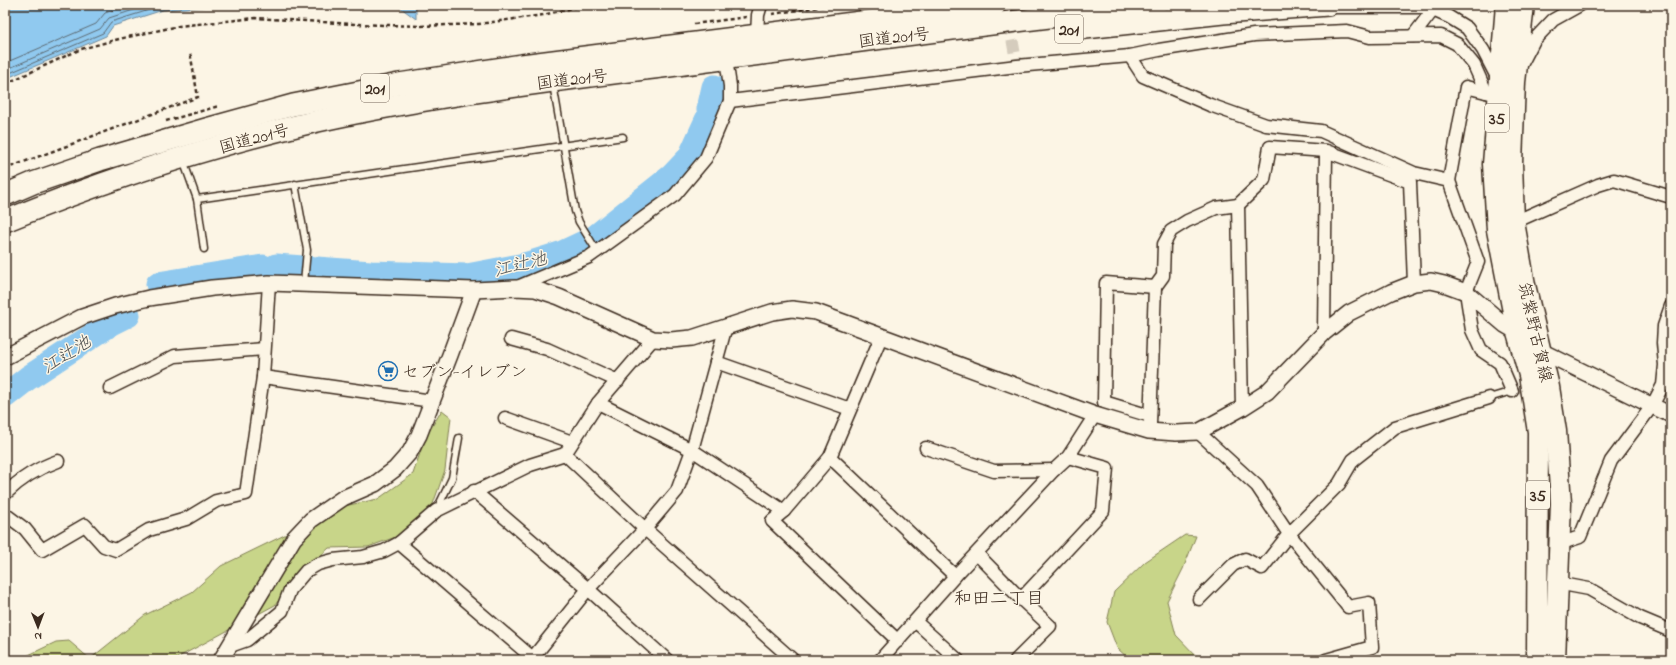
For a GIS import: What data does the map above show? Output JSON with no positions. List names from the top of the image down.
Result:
{
  "streets": {
    "highway": ["201", "国道201号"],
    "main road": ["35", "筑紫野古賀線"]
  },
  "crossings": [
    ["201", "国道201号"]
  ],
  "districts": ["和田二丁目"],
  "water": ["江辻池"],
  "places": {
    "supermarket": ["セブン-イレブン"]
  },
  "north": "bottom"
}
